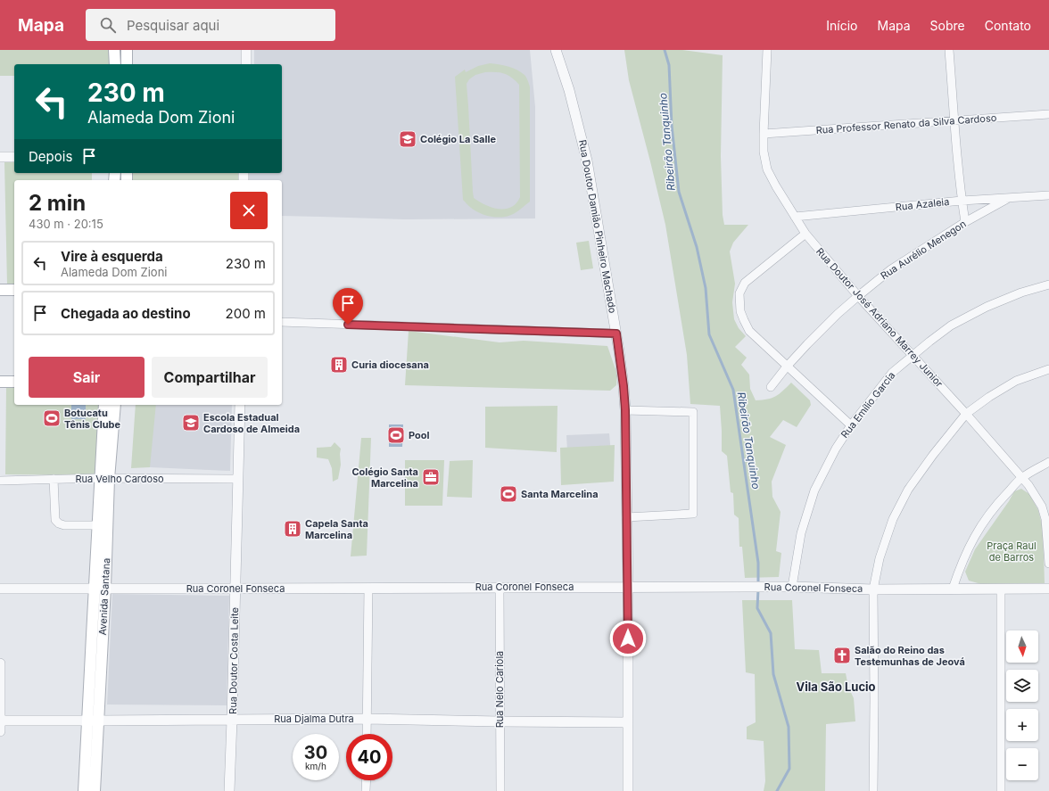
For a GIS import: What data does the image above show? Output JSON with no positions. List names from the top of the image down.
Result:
{
  "streets": {
    "main road": ["Avenida Santana"],
    "street": [
      "Rua Professor Renato da Silva Cardoso",
      "Rua Azaleia",
      "Rua Doutor Damião Pinheiro Machado",
      "Rua Aurélio Menegon",
      "Rua Doutor José Adriano Marrey Junior",
      "Rua Emílio Garcia",
      "Rua Velho Cardoso",
      "Rua Coronel Fonseca",
      "Rua Doutor Costa Leite",
      "Rua Nelo Cariola",
      "Rua Djalma Dutra"
    ]
  },
  "crossings": [
    ["Rua Professor Renato da Silva Cardoso", "Rua Doutor José Adriano Marrey Junior"],
    ["Rua Azaleia", "Rua Aurélio Menegon"],
    ["Rua Azaleia", "Rua Doutor José Adriano Marrey Junior"],
    ["Rua Doutor Damião Pinheiro Machado", "Rua Coronel Fonseca"],
    ["Rua Doutor Damião Pinheiro Machado", "Rua Djalma Dutra"],
    ["Rua Aurélio Menegon", "Rua Doutor José Adriano Marrey Junior"],
    ["Rua Doutor José Adriano Marrey Junior", "Rua Emílio Garcia"],
    ["Rua Emílio Garcia", "Rua Coronel Fonseca"],
    ["Rua Velho Cardoso", "Avenida Santana"],
    ["Rua Velho Cardoso", "Rua Doutor Costa Leite"],
    ["Rua Coronel Fonseca", "Avenida Santana"],
    ["Rua Coronel Fonseca", "Rua Doutor Costa Leite"],
    ["Rua Coronel Fonseca", "Rua Nelo Cariola"],
    ["Avenida Santana", "Rua Djalma Dutra"],
    ["Rua Doutor Costa Leite", "Rua Djalma Dutra"],
    ["Rua Nelo Cariola", "Rua Djalma Dutra"]
  ],
  "districts": ["Vila São Lucio"],
  "water": ["Ribeirão Tanquinho"],
  "parks": ["Praça Raul de Barros"],
  "places": {
    "school or university": ["Colégio La Salle", "Escola Estadual Cardoso de Almeida"],
    "building": ["Curia diocesana", "Capela Santa Marcelina"],
    "sports": ["Botucatu Tênis Clube", "Pool", "Santa Marcelina"],
    "office": ["Colégio Santa Marcelina"],
    "church": ["Salão do Reino das Testemunhas de Jeová"]
  },
  "north": "bottom",
  "page": {
    "header": "Mapa",
    "search": "Pesquisar aqui",
    "nav": [
      "Início",
      "Mapa",
      "Sobre",
      "Contato"
    ],
    "turn": ["230 m", "Alameda Dom Zioni"],
    "then": "Depois",
    "heading": ["2 min", "430 m · 20:15"],
    "list": [
      {
        "name": "Vire à esquerda",
        "note": "Alameda Dom Zioni",
        "value": "230 m"
      },
      {
        "name": "Chegada ao destino",
        "value": "200 m"
      }
    ],
    "buttons": ["Sair", "Compartilhar"],
    "map_buttons": ["+", "−"],
    "speed": "30 km/h",
    "limit": "40"
  }
}
